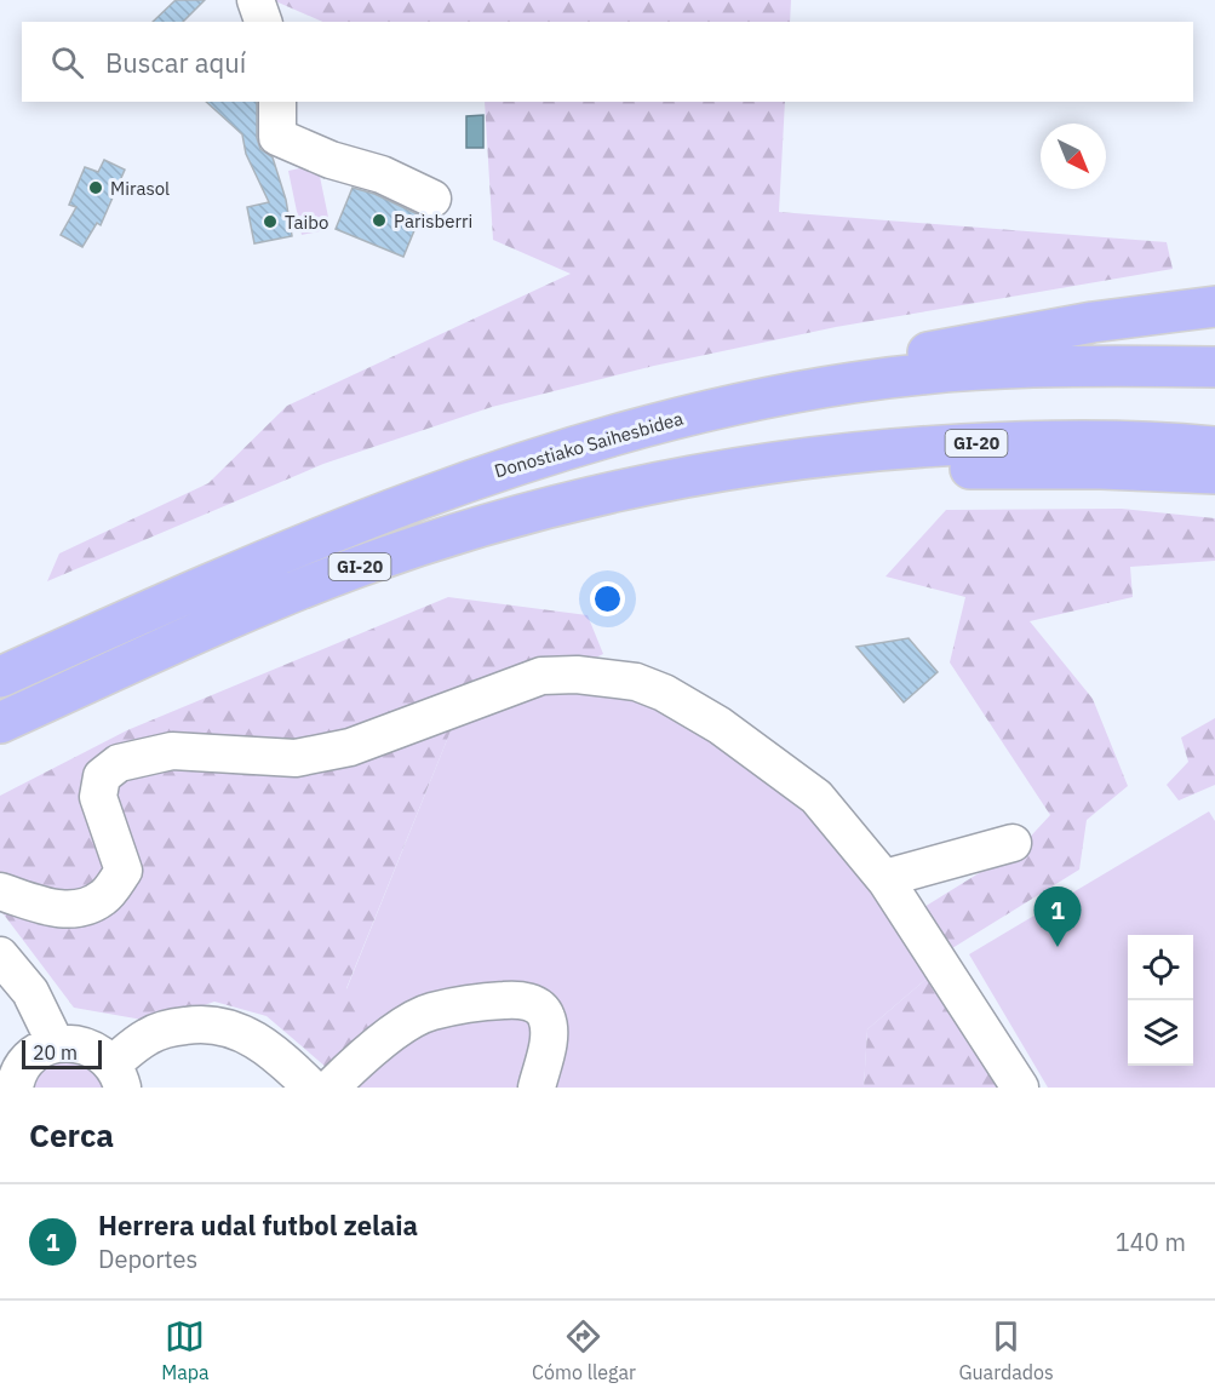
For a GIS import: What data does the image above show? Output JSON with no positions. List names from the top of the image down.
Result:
{
  "streets": {
    "highway": ["GI-20", "Donostiako Saihesbidea"]
  },
  "places": ["Mirasol", "Parisberri", "Taibo"],
  "scale_bar": "20 m",
  "north": "bottom right",
  "page": {
    "search": "Buscar aquí",
    "pins": "1",
    "scale": "20 m",
    "heading": "Cerca",
    "list": [
      {
        "mark": "1",
        "name": "Herrera udal futbol zelaia",
        "note": "Deportes",
        "value": "140 m"
      }
    ],
    "nav": ["Mapa", "Cómo llegar", "Guardados"]
  }
}
